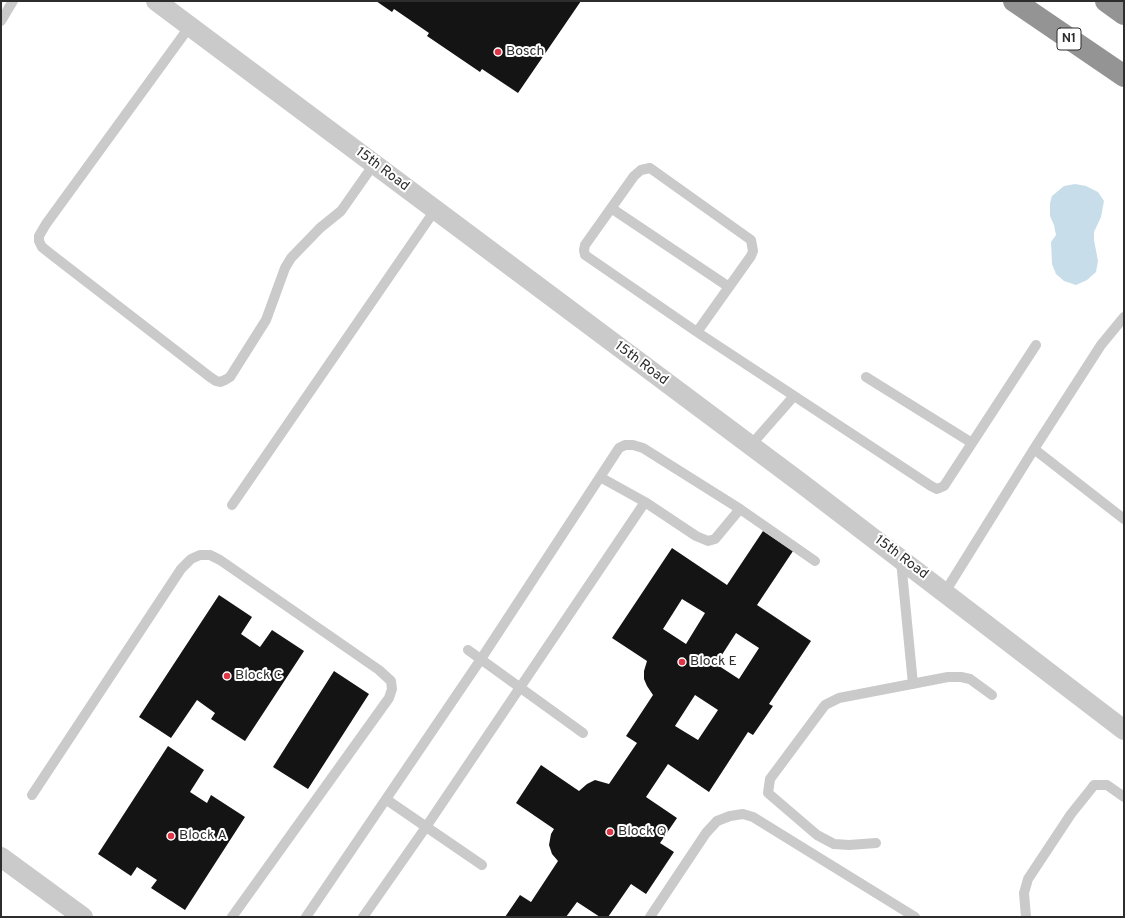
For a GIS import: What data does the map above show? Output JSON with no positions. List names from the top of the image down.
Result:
{
  "streets": {
    "highway": ["N1"],
    "street": ["15th Road"]
  },
  "places": [
    "Bosch",
    "Block E",
    "Block C",
    "Block Q",
    "Block A"
  ]
}
